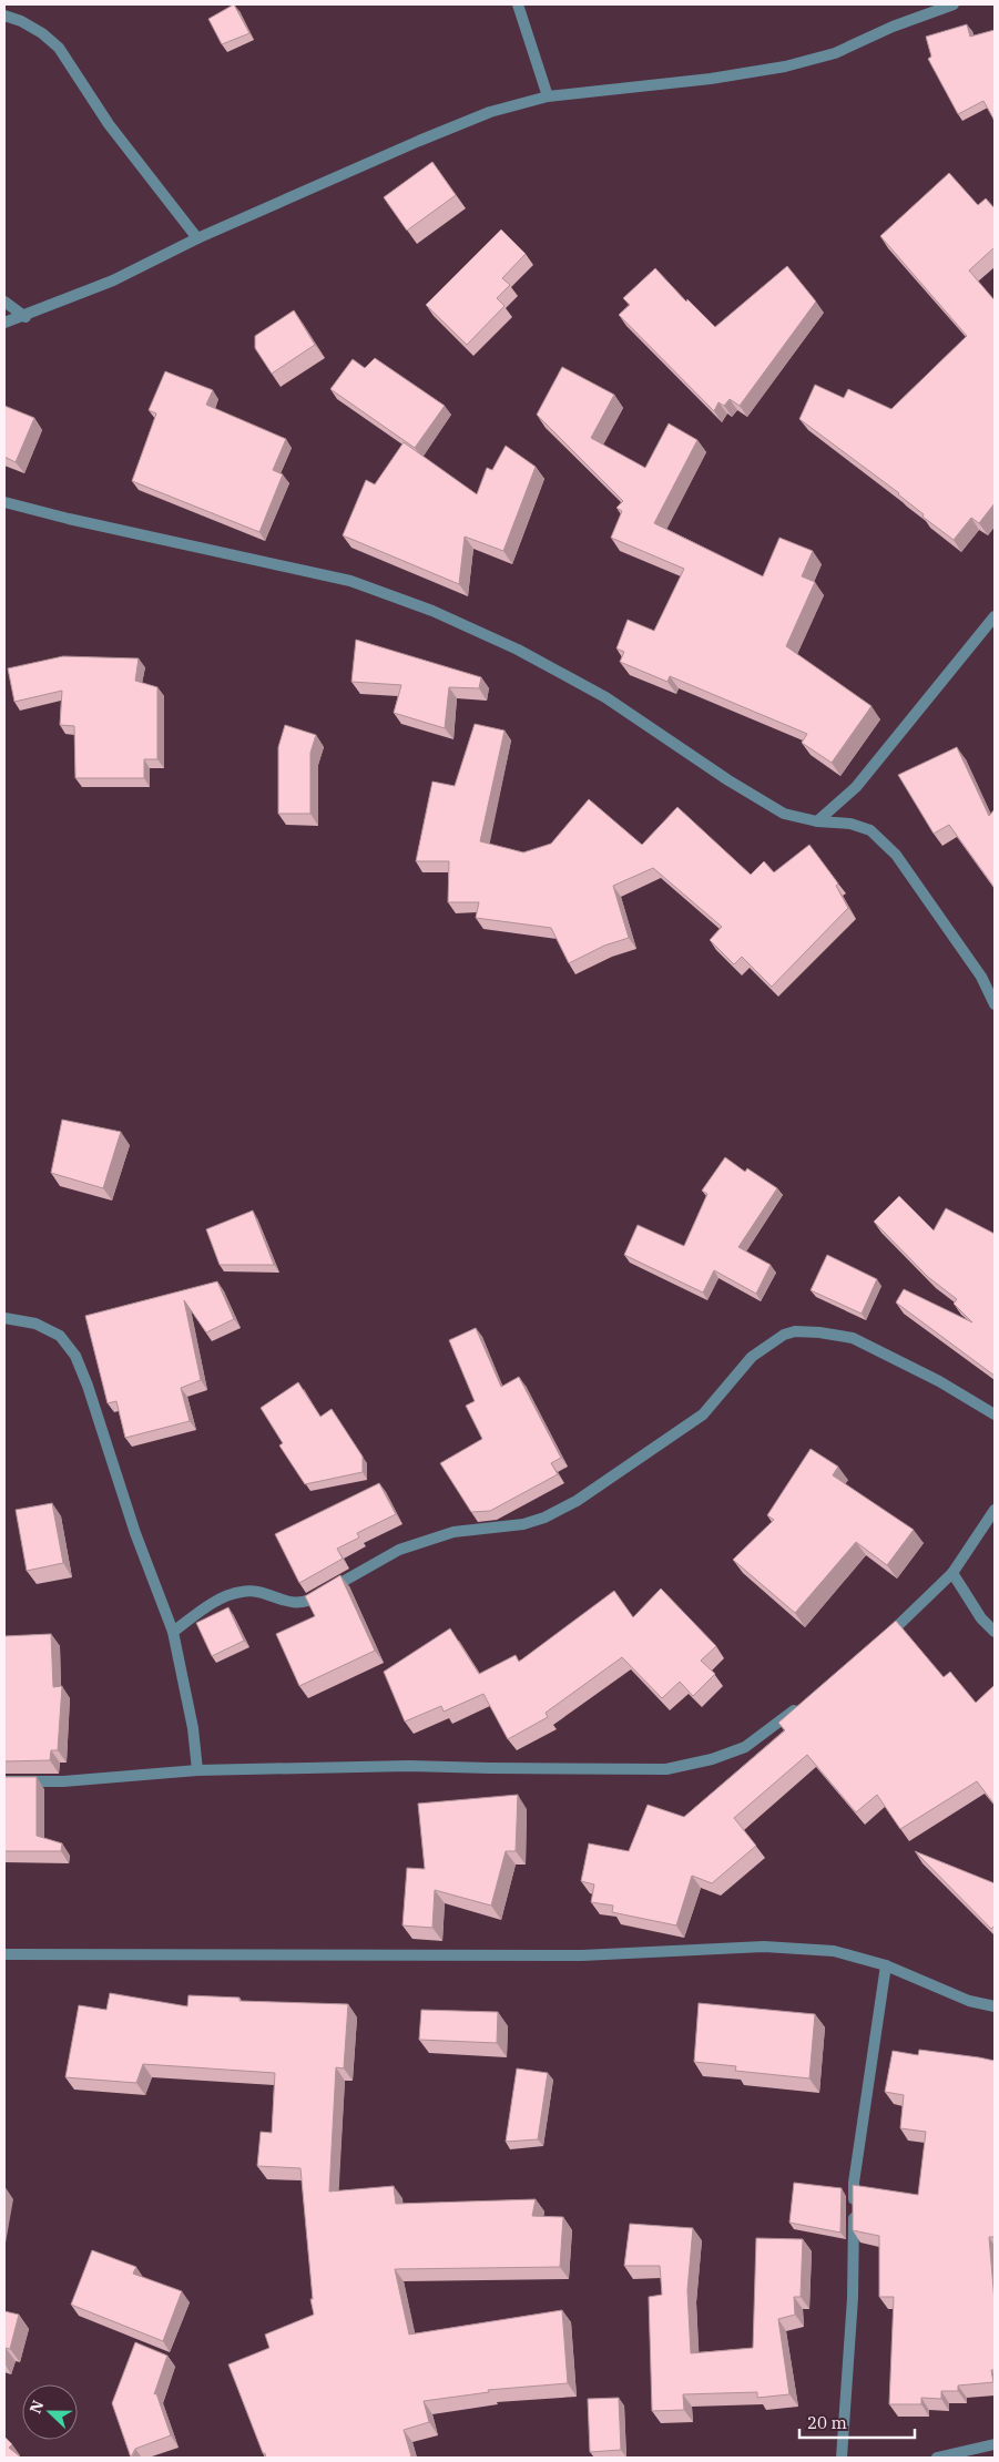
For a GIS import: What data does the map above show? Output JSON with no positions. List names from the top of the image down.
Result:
{
  "scale_bar": "20 m",
  "north": "left"
}
